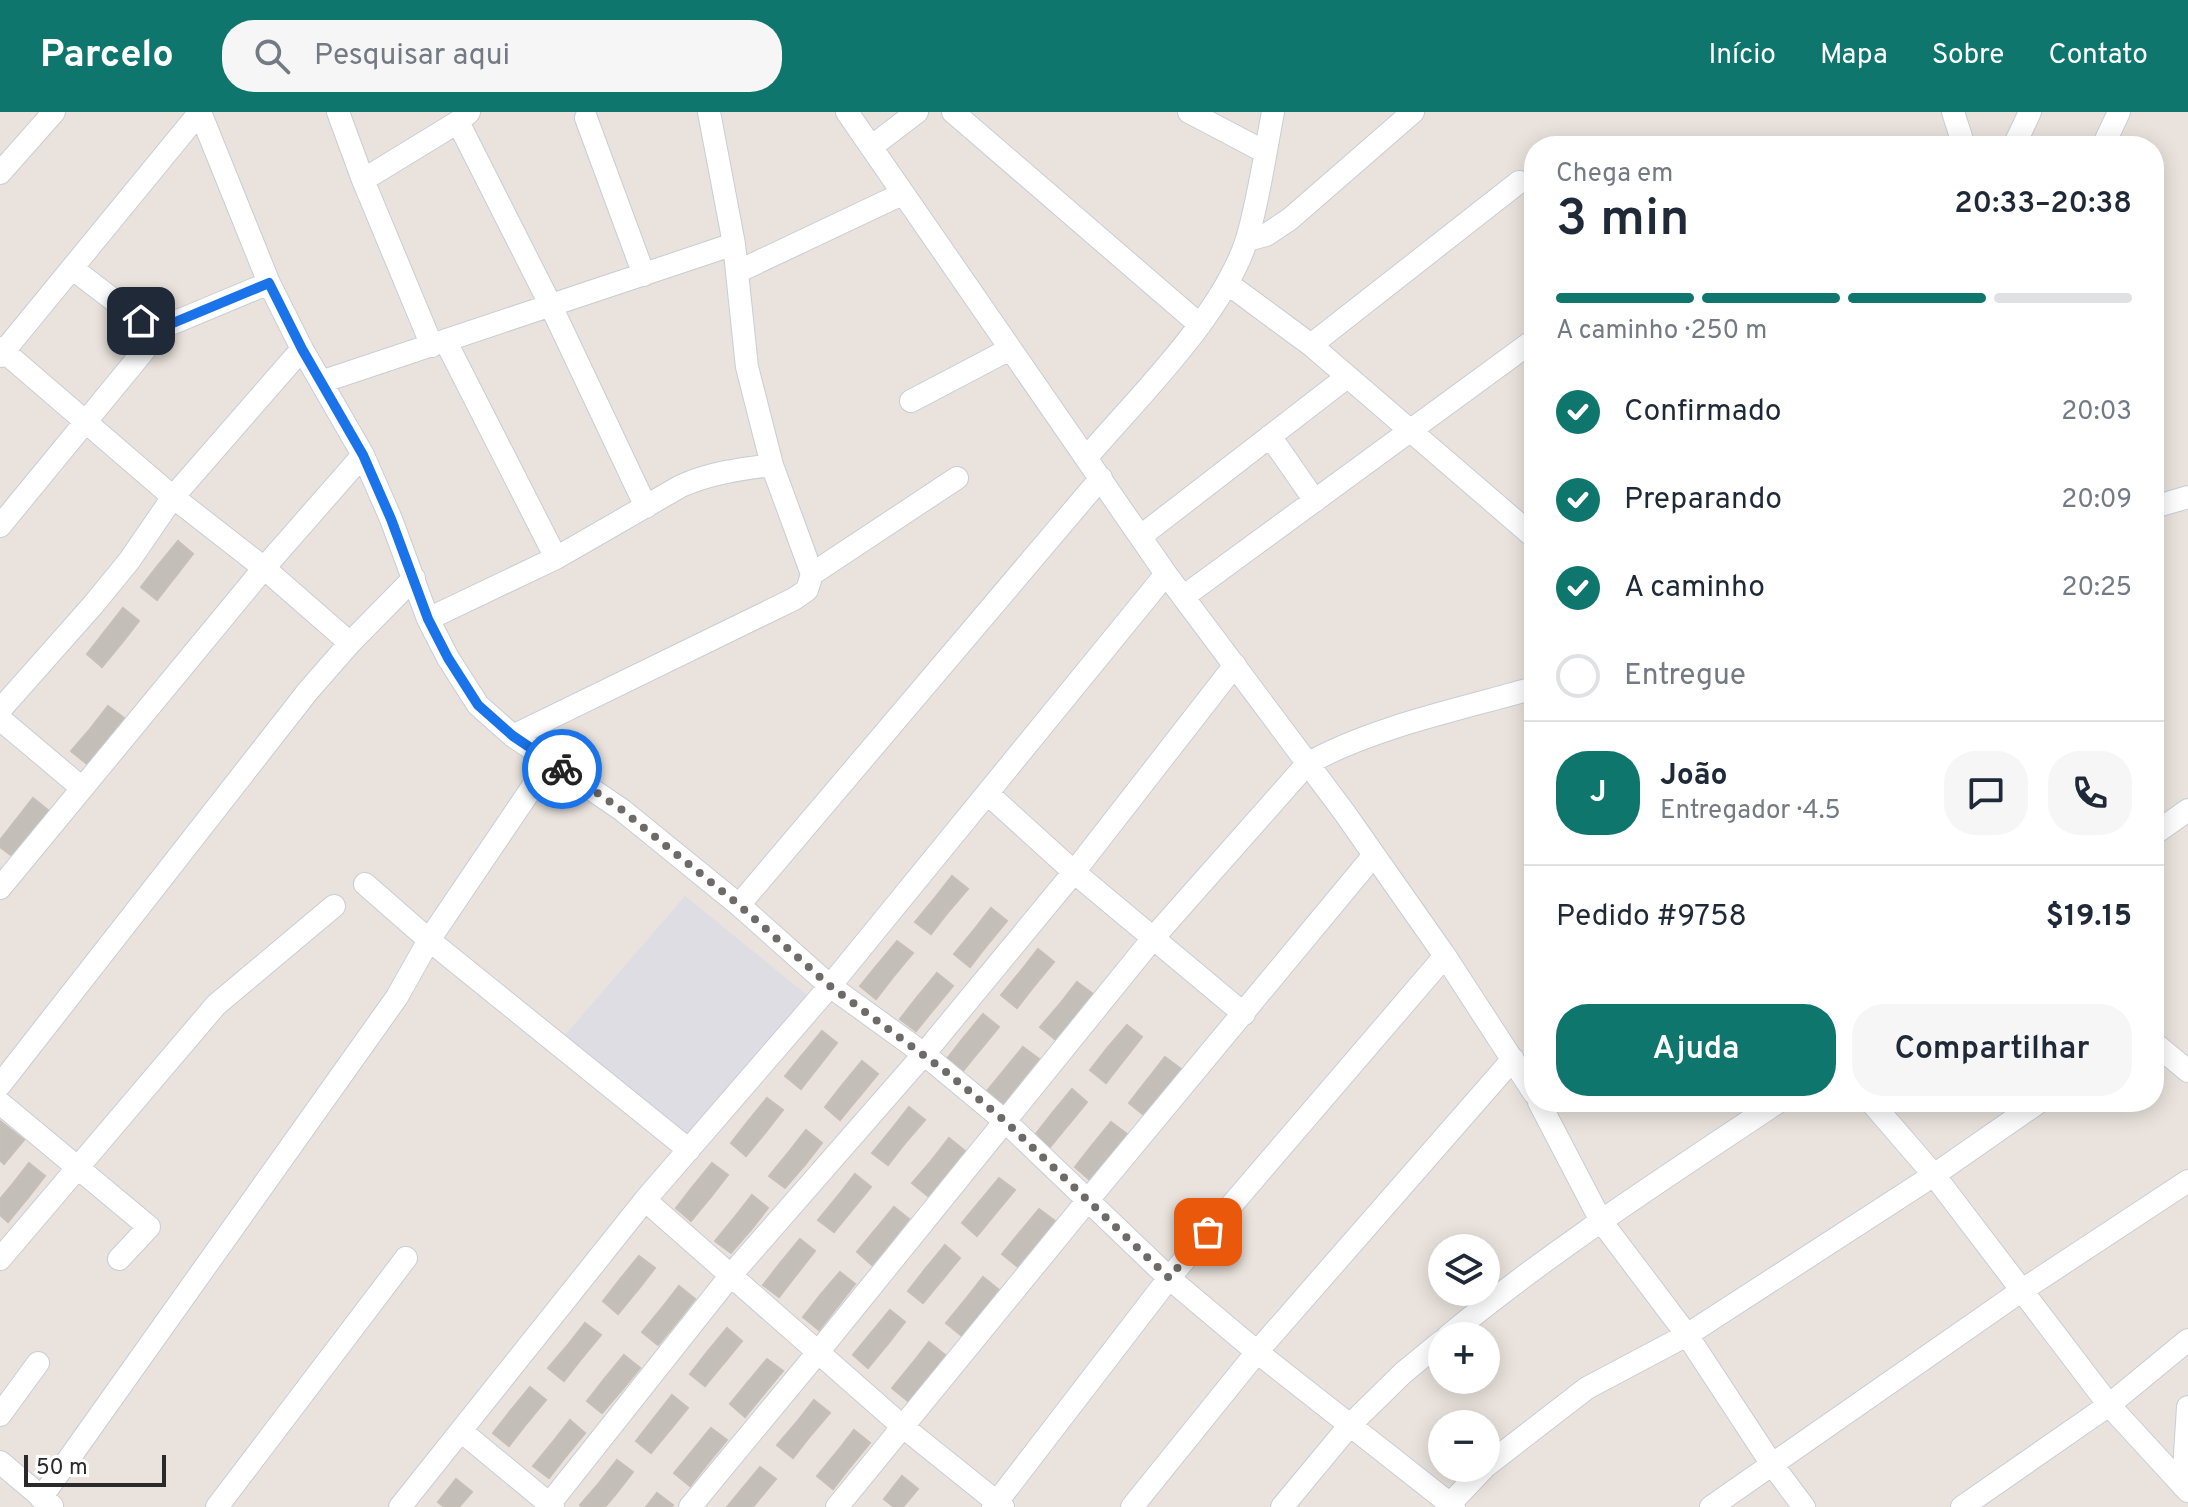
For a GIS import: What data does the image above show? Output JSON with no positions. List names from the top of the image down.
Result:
{
  "scale_bar": "50 m",
  "page": {
    "header": "Parcelo",
    "search": "Pesquisar aqui",
    "nav": [
      "Início",
      "Mapa",
      "Sobre",
      "Contato"
    ],
    "heading": ["3 min", "Chega em", "20:33–20:38"],
    "panel": [
      "João",
      "Entregador · 4.5",
      "Pedido #9758",
      "$19.15"
    ],
    "bar": "A caminho · 250 m",
    "list": [
      ["Confirmado", "20:03"],
      ["Preparando", "20:09"],
      ["A caminho", "20:25"],
      "Entregue"
    ],
    "round": "J",
    "buttons": ["Ajuda", "Compartilhar"],
    "map_buttons": ["+", "−"],
    "scale": "50 m"
  }
}
